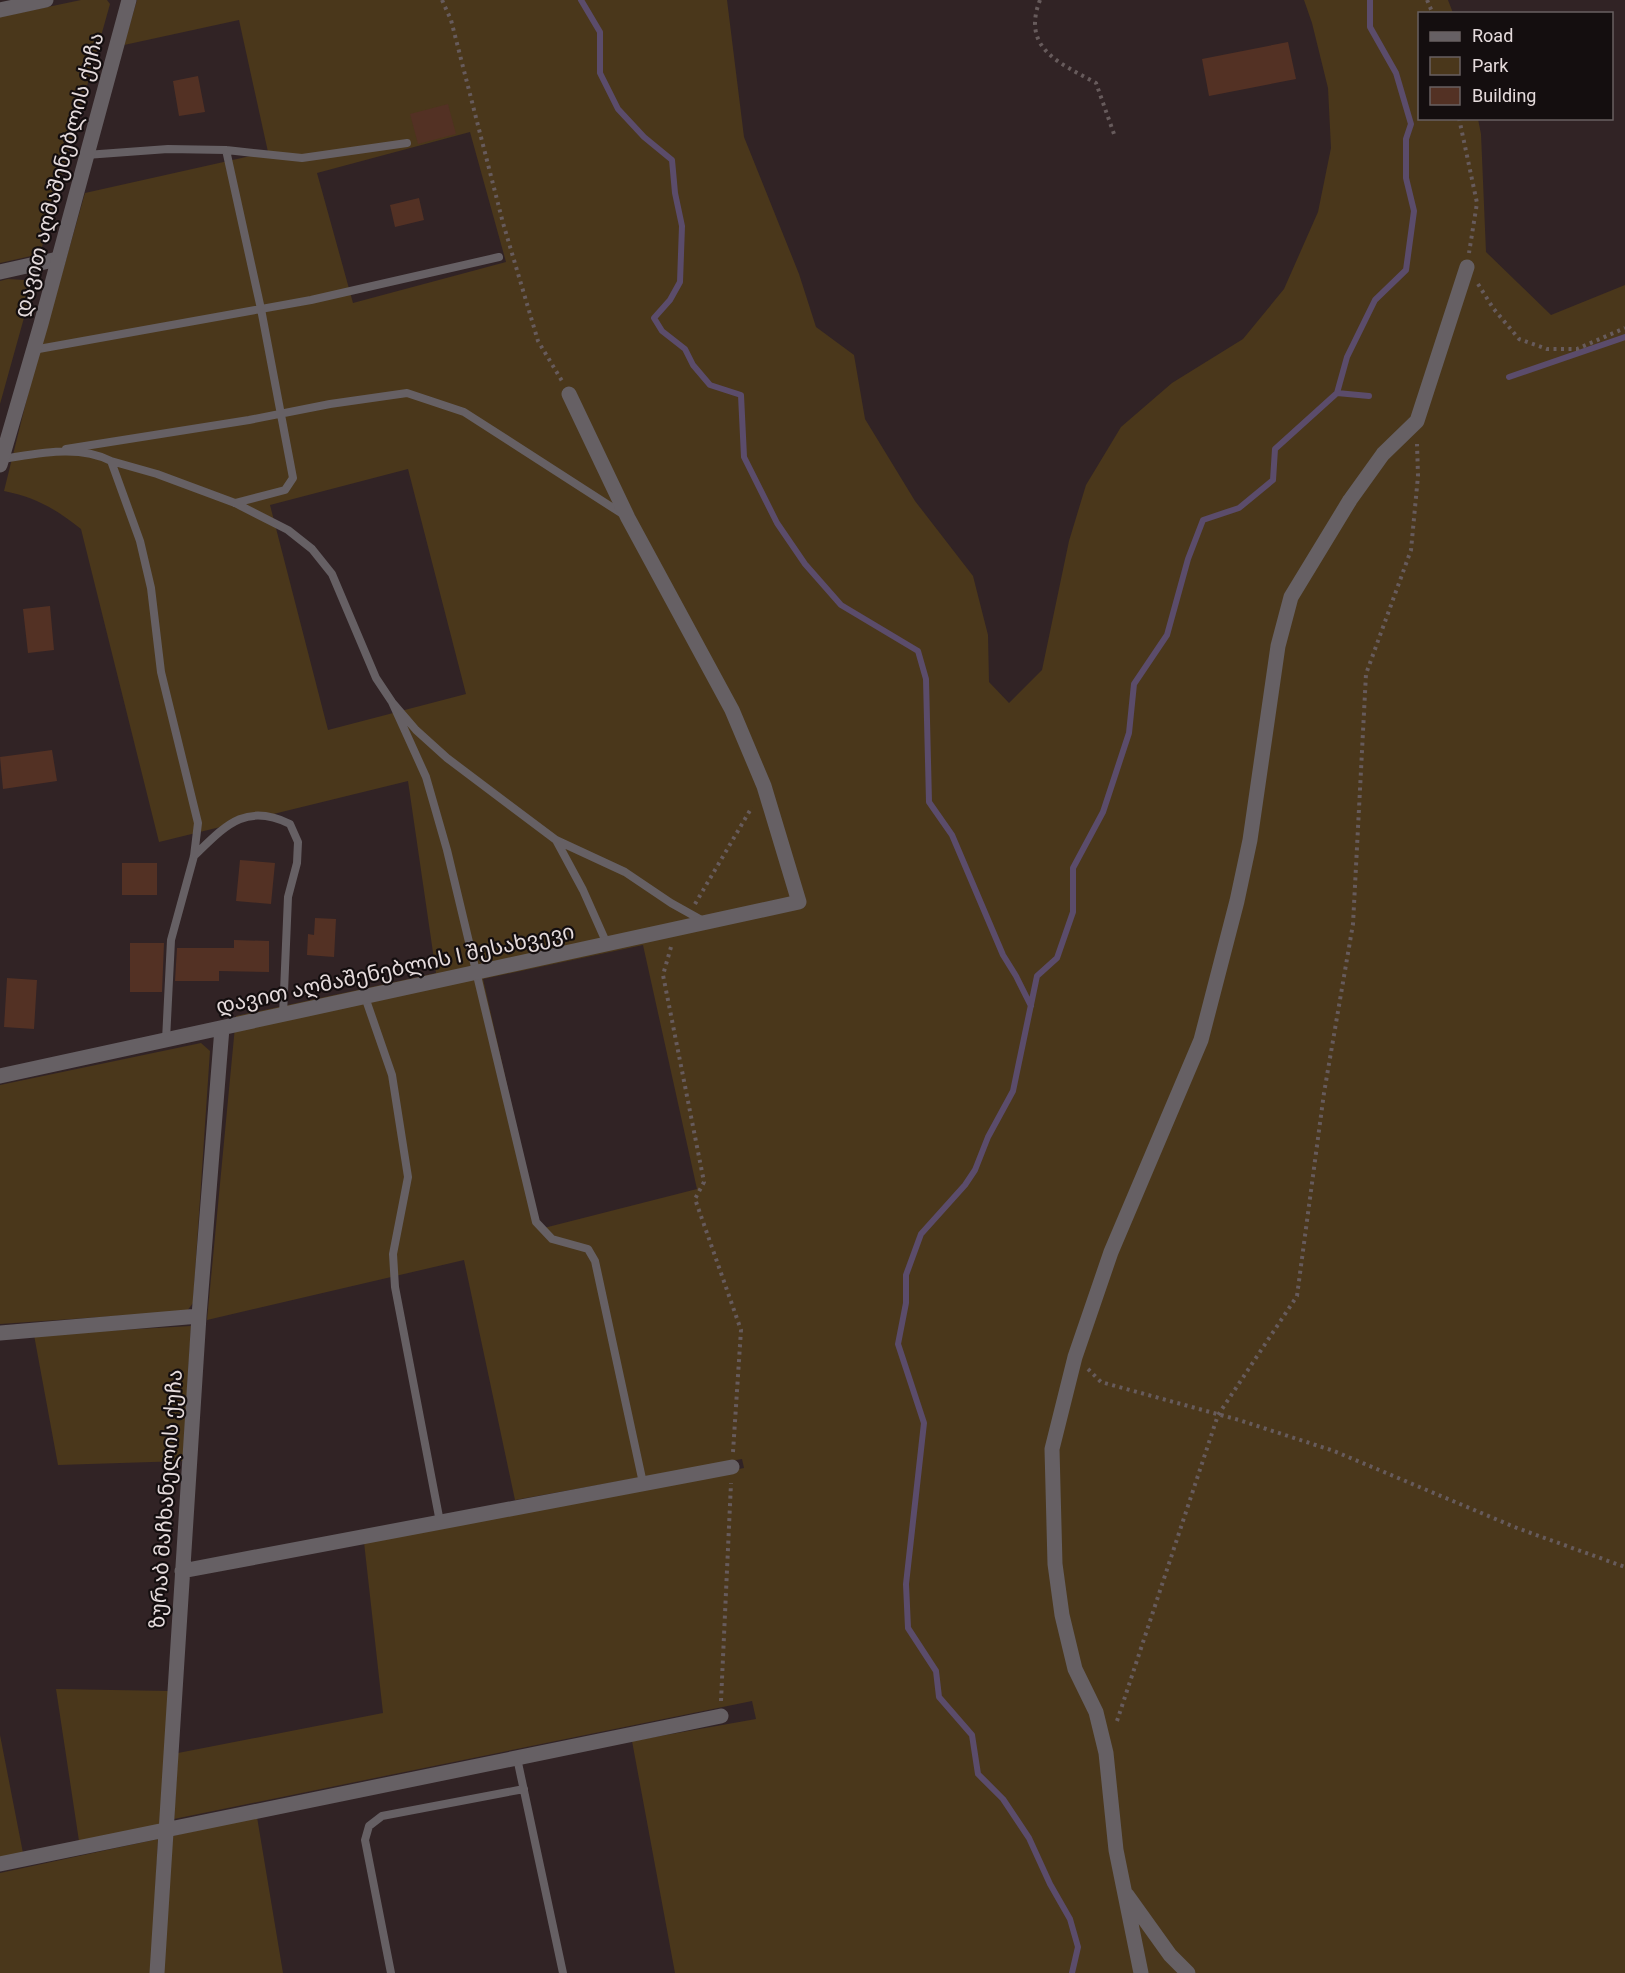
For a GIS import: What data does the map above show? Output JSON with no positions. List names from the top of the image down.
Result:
{
  "streets": {
    "street": ["დავით აღმაშენებლის ქუჩა", "დავით აღმაშენებლის I შესახვევი", "ზურაბ მაჩხანელის ქუჩა"]
  },
  "crossings": [
    ["დავით აღმაშენებლის I შესახვევი", "ზურაბ მაჩხანელის ქუჩა"]
  ],
  "legend": ["Road", "Park", "Building"]
}
